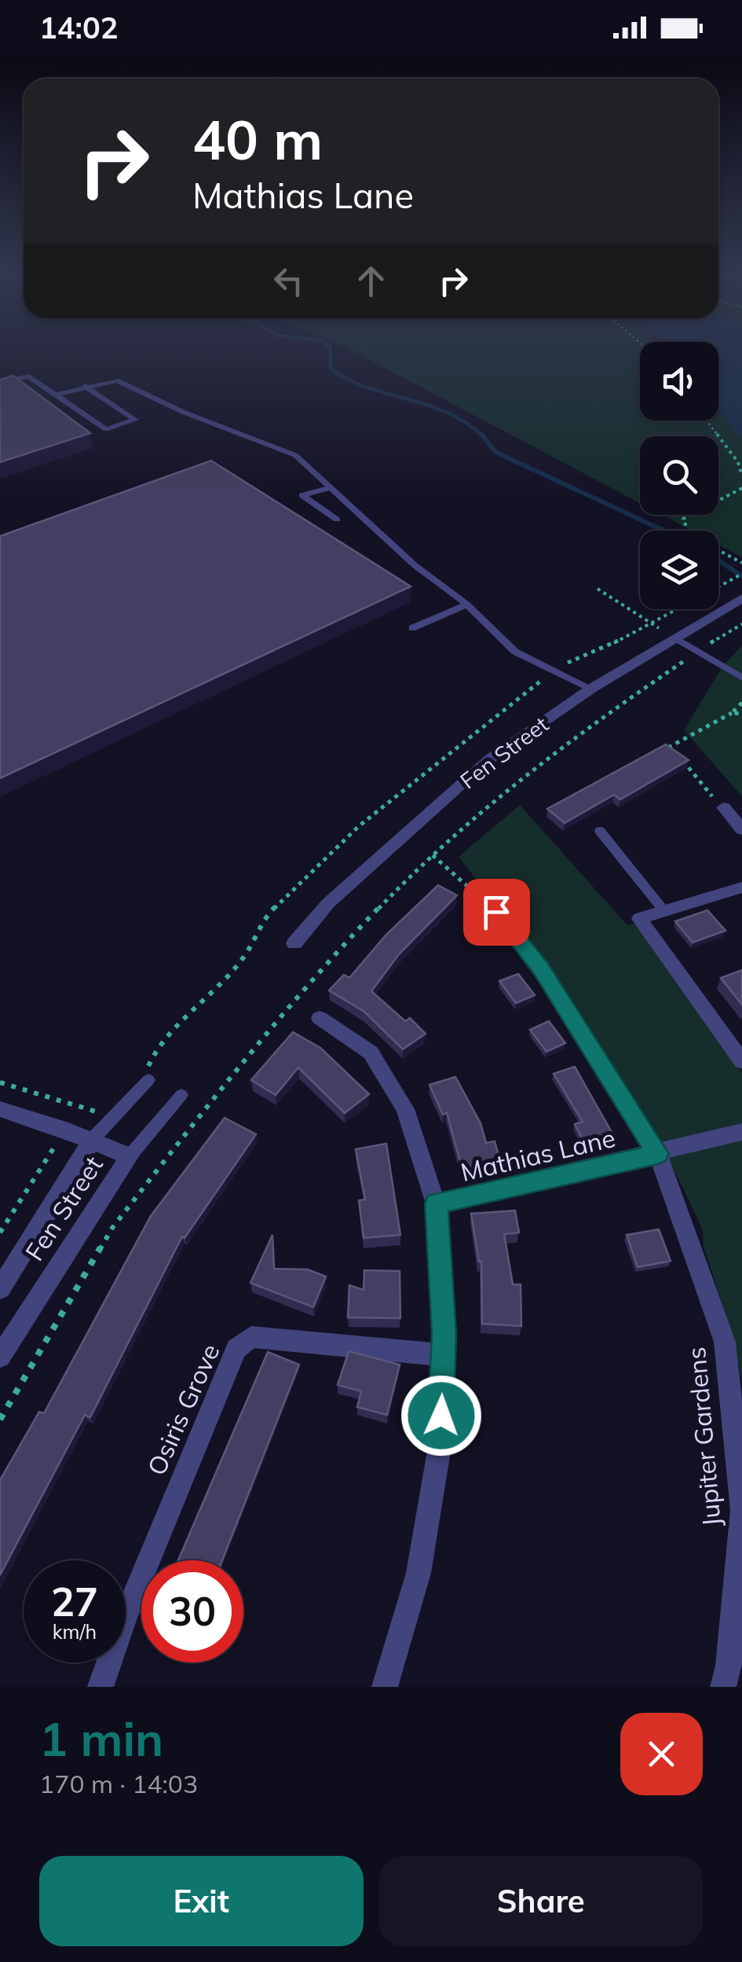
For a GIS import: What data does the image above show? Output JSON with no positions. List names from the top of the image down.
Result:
{
  "streets": {
    "street": [
      "Fen Street",
      "Mathias Lane",
      "Osiris Grove",
      "Jupiter Gardens"
    ]
  },
  "crossings": [
    ["Mathias Lane", "Jupiter Gardens"]
  ],
  "page": {
    "status": "14:02",
    "turn": ["40 m", "Mathias Lane"],
    "speed": "27 km/h",
    "limit": "30",
    "heading": ["1 min", "170 m · 14:03"],
    "buttons": ["Exit", "Share"]
  }
}
